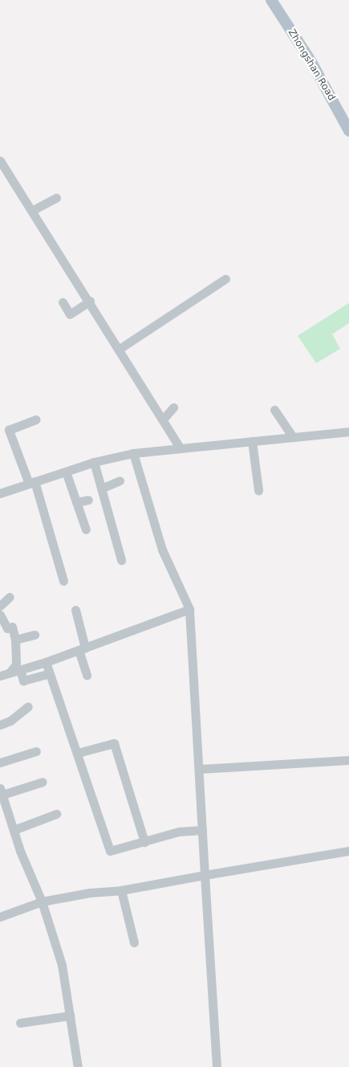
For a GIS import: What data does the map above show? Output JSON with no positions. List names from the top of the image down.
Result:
{
  "streets": {
    "main road": ["Zhongshan Road"]
  }
}
